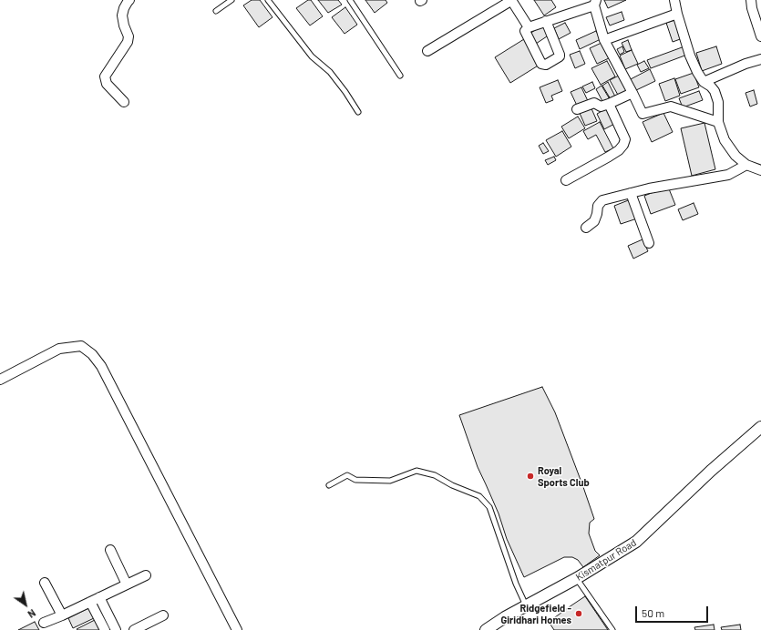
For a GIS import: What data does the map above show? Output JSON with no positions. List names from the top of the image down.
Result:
{
  "streets": {
    "street": ["Kismatpur Road"]
  },
  "places": ["Royal Sports Club", "Ridgefield - Giridhari Homes"],
  "scale_bar": "50 m",
  "north": "bottom right"
}
